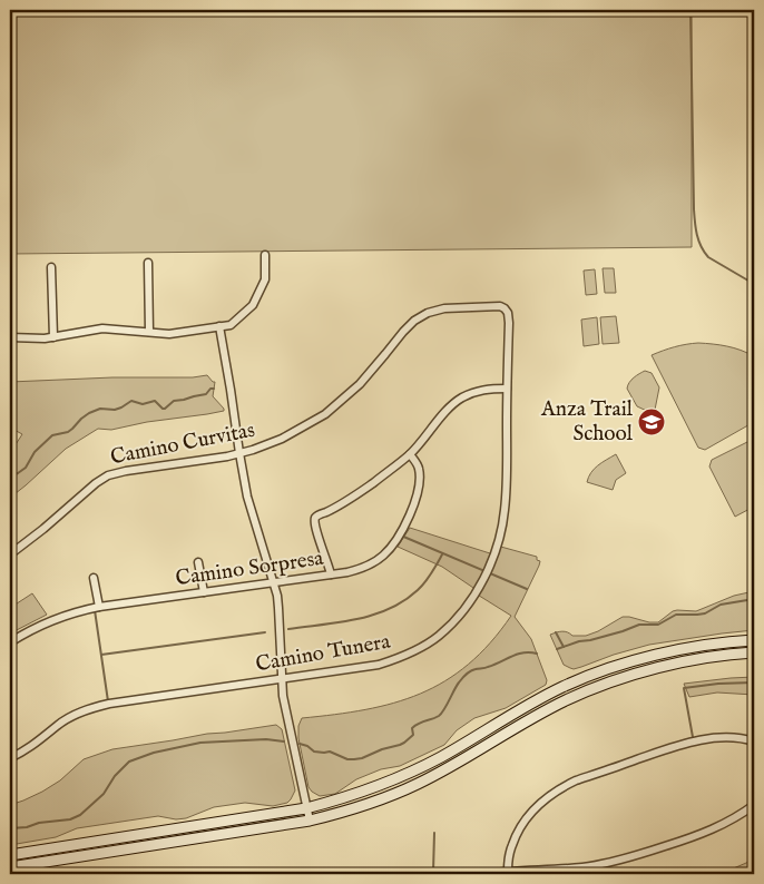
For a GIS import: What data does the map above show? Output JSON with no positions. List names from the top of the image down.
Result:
{
  "streets": {
    "street": ["Camino Curvitas", "Camino Sorpresa", "Camino Tunera"]
  },
  "crossings": [
    ["Camino Curvitas", "Camino Tunera"]
  ],
  "places": {
    "school or university": ["Anza Trail School"]
  }
}
